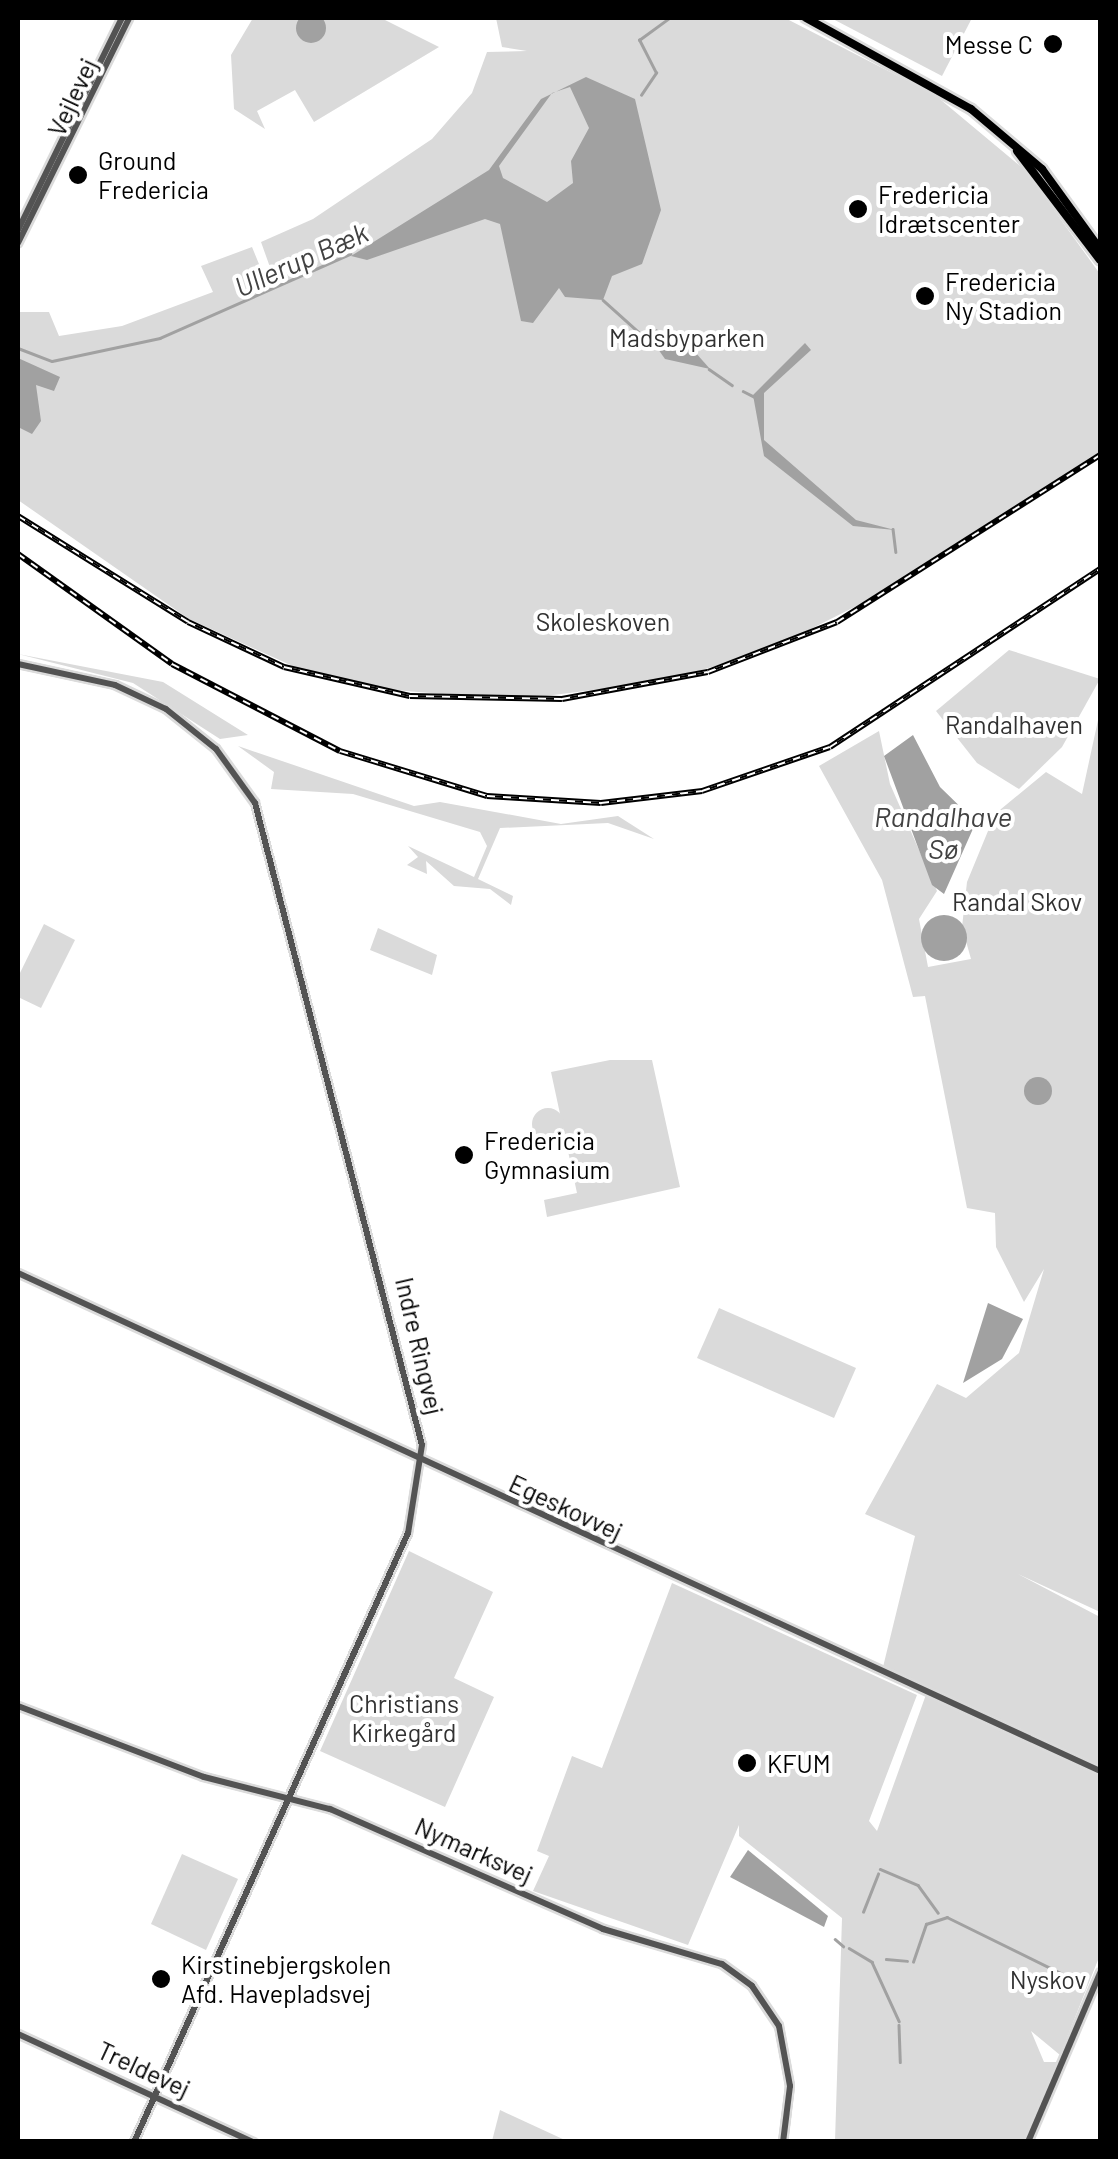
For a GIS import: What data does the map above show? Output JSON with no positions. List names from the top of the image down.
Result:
{
  "streets": {
    "street": [
      "Vejlevej",
      "Indre Ringvej",
      "Egeskovvej",
      "Nymarksvej",
      "Treldevej"
    ]
  },
  "crossings": [
    ["Indre Ringvej", "Egeskovvej"],
    ["Indre Ringvej", "Nymarksvej"],
    ["Indre Ringvej", "Treldevej"]
  ],
  "water": ["Ullerup Bæk", "Randalhave Sø"],
  "parks": [
    "Madsbyparken",
    "Skoleskoven",
    "Randalhaven",
    "Randal Skov",
    "Christians Kirkegård",
    "Nyskov"
  ],
  "places": [
    "Messe C",
    "Ground Fredericia",
    "Fredericia Idrætscenter",
    "Fredericia Ny Stadion",
    "Fredericia Gymnasium",
    "KFUM",
    "Kirstinebjergskolen Afd. Havepladsvej"
  ]
}
